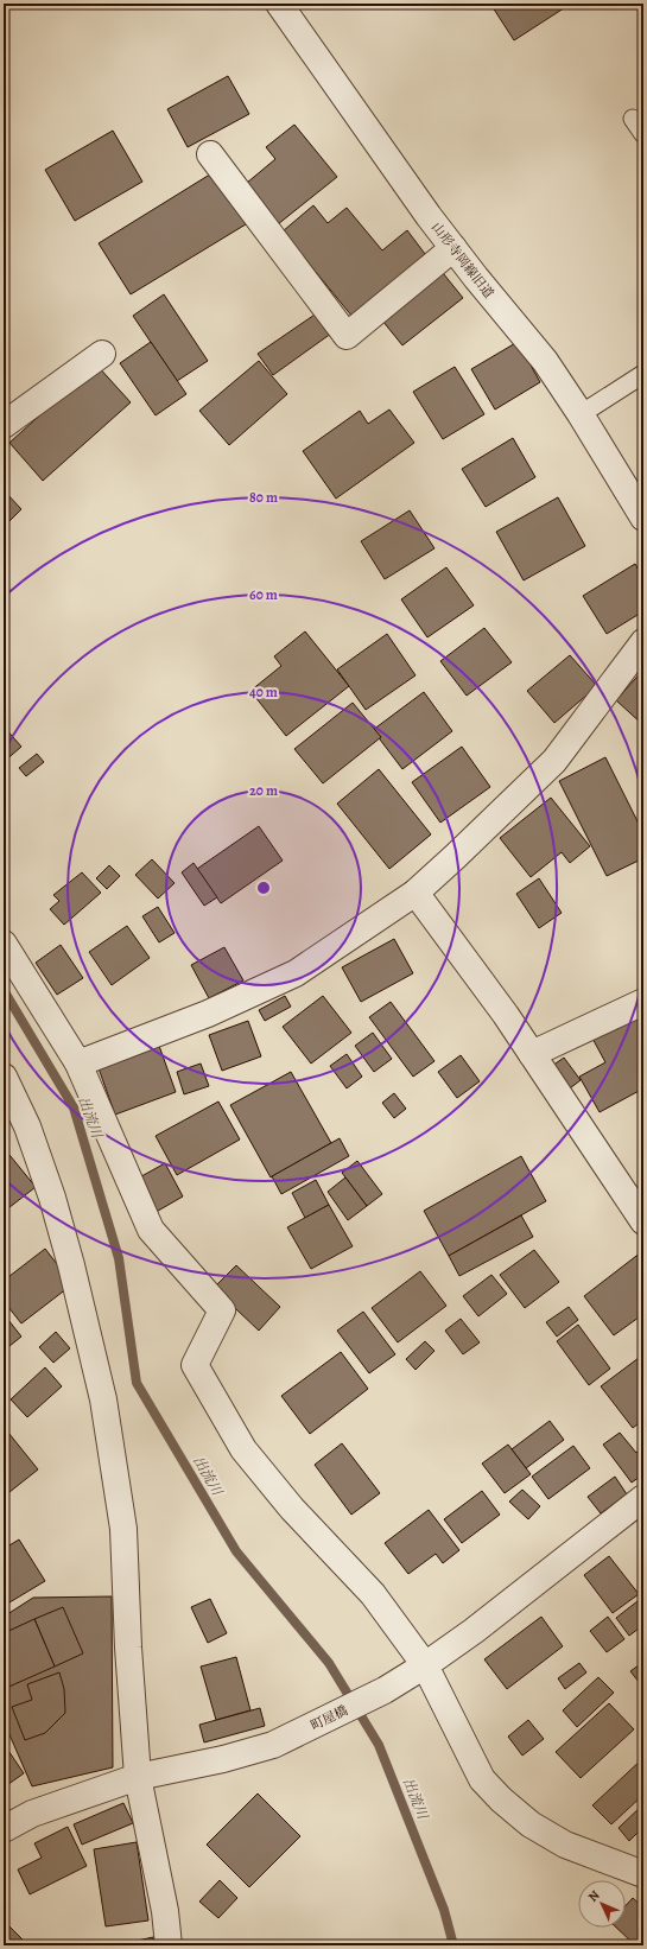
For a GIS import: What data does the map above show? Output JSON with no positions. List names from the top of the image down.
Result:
{
  "streets": {
    "street": ["山形寺岡線旧道", "町屋橋"]
  },
  "water": ["出流川"],
  "north": "top left",
  "rings": [
    "80 m",
    "60 m",
    "40 m",
    "20 m"
  ]
}
